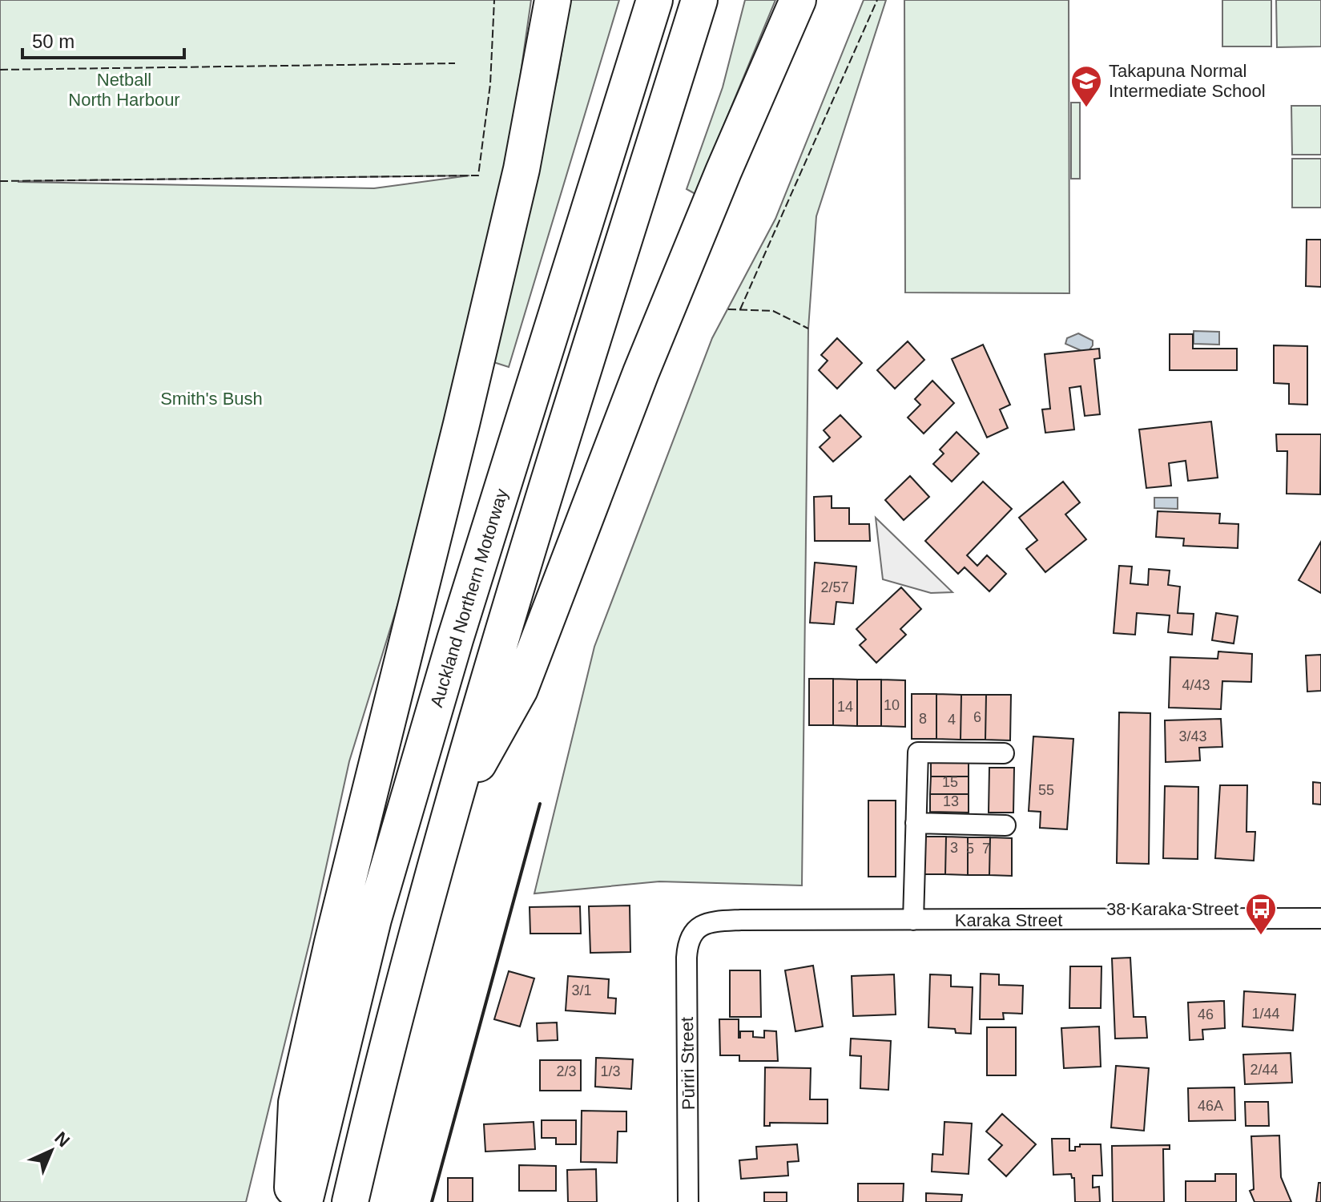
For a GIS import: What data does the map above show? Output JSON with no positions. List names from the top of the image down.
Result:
{
  "streets": {
    "highway": ["Auckland Northern Motorway"],
    "street": ["Karaka Street", "Pūriri Street"]
  },
  "crossings": [
    ["Karaka Street", "Pūriri Street"]
  ],
  "parks": ["Netball North Harbour", "Smith's Bush"],
  "places": {
    "school or university": ["Takapuna Normal Intermediate School"],
    "bus stop": ["38 Karaka Street"]
  },
  "house_numbers": [
    "2/57",
    "4/43",
    "10",
    "14",
    "6",
    "8",
    "4",
    "3/43",
    "15",
    "55",
    "13",
    "3",
    "5",
    "7",
    "3/1",
    "1/44",
    "46",
    "2/44",
    "2/3",
    "1/3",
    "46A"
  ],
  "scale_bar": "50 m",
  "north": "top right"
}
